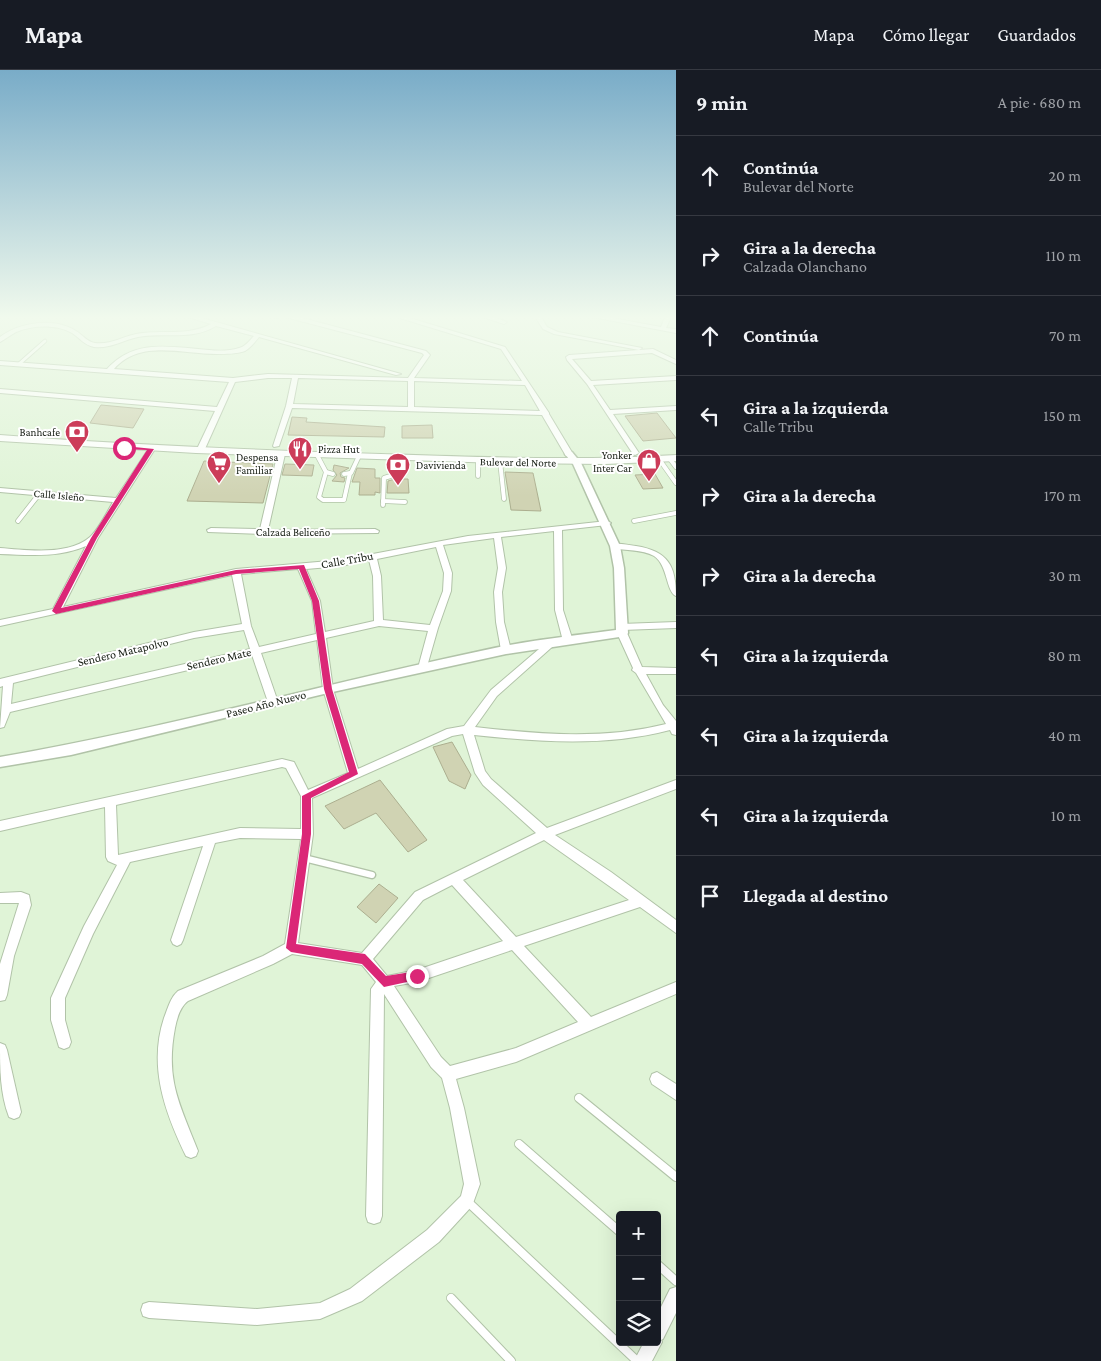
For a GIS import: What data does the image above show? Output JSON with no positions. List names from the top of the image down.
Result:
{
  "streets": {
    "main road": ["Bulevar del Norte"],
    "street": [
      "Calle Isleño",
      "Calzada Beliceño",
      "Calle Tribu",
      "Sendero Matapolvo",
      "Sendero Mate",
      "Paseo Año Nuevo"
    ]
  },
  "places": {
    "bank": ["Banhcafe", "Davivienda"],
    "restaurant": ["Pizza Hut"],
    "shop": ["Yonker Inter Car"],
    "supermarket": ["Despensa Familiar"]
  },
  "page": {
    "header": "Mapa",
    "nav": ["Mapa", "Cómo llegar", "Guardados"],
    "heading": ["9 min", "A pie · 680 m"],
    "list": [
      ["Continúa", "Bulevar del Norte", "20 m"],
      ["Gira a la derecha", "Calzada Olanchano", "110 m"],
      ["Continúa", "70 m"],
      ["Gira a la izquierda", "Calle Tribu", "150 m"],
      ["Gira a la derecha", "170 m"],
      ["Gira a la derecha", "30 m"],
      ["Gira a la izquierda", "80 m"],
      ["Gira a la izquierda", "40 m"],
      ["Gira a la izquierda", "10 m"],
      "Llegada al destino"
    ],
    "map_buttons": ["+", "−"]
  }
}
